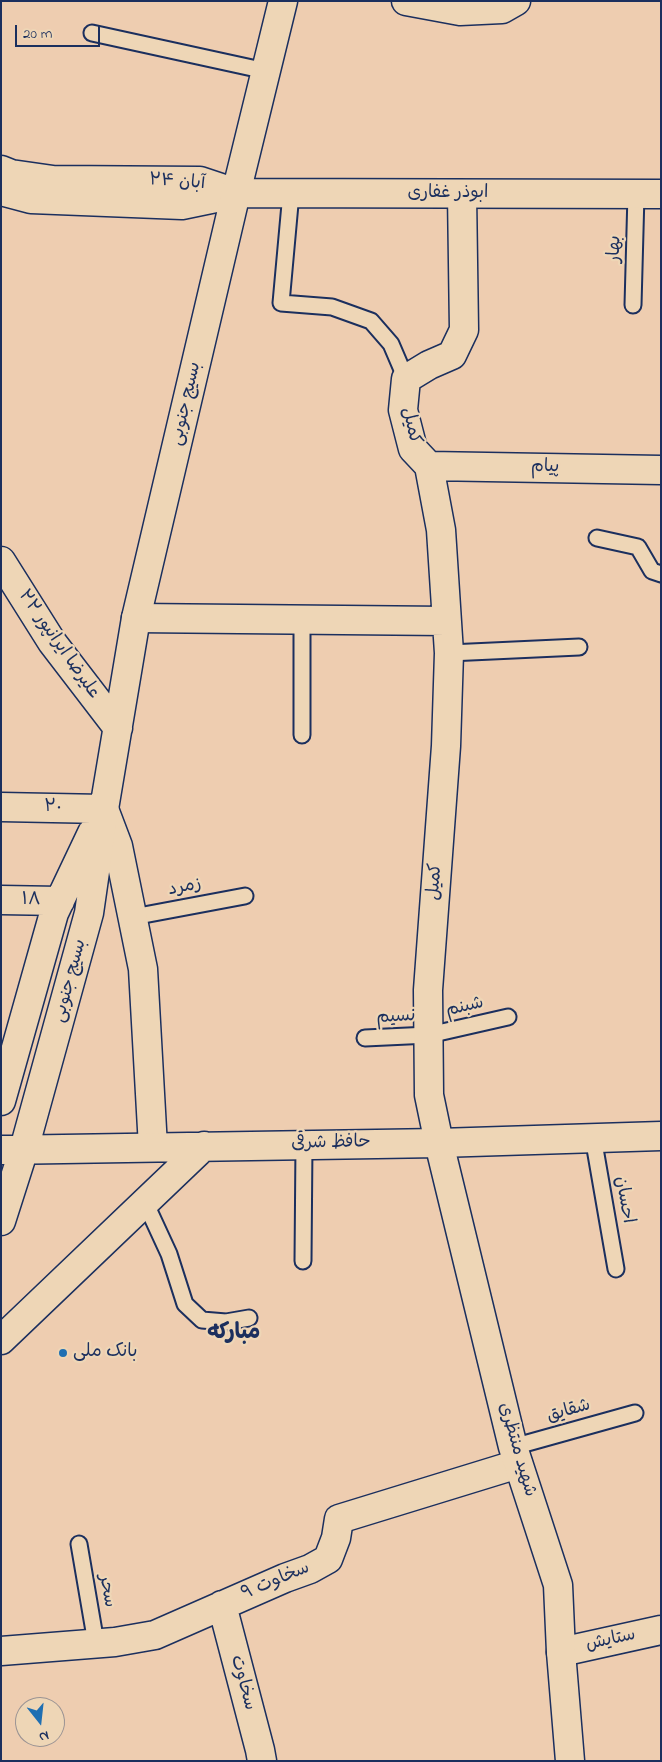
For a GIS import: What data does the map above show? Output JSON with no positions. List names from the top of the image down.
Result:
{
  "streets": {
    "street": [
      "آبان ۲۴",
      "ابوذر غفاری",
      "بسیج جنوبی",
      "کمیل",
      "پیام",
      "علیرضا ایرانپور ۲۲",
      "۲۰",
      "۱۸",
      "حافظ شرقی",
      "شهید منتظری",
      "سخاوت ۹",
      "ستایش",
      "سخاوت"
    ],
    "lane": [
      "بهار",
      "زمرد",
      "شبنم",
      "نسیم",
      "احسان",
      "شقایق",
      "سحر"
    ]
  },
  "crossings": [
    ["آبان ۲۴", "ابوذر غفاری"],
    ["آبان ۲۴", "بسیج جنوبی"],
    ["ابوذر غفاری", "بهار"],
    ["ابوذر غفاری", "بسیج جنوبی"],
    ["بسیج جنوبی", "علیرضا ایرانپور ۲۲"],
    ["بسیج جنوبی", "۲۰"],
    ["بسیج جنوبی", "۱۸"],
    ["بسیج جنوبی", "حافظ شرقی"],
    ["کمیل", "پیام"],
    ["کمیل", "شبنم"],
    ["کمیل", "نسیم"],
    ["کمیل", "حافظ شرقی"],
    ["کمیل", "شهید منتظری"],
    ["شبنم", "نسیم"],
    ["حافظ شرقی", "احسان"],
    ["حافظ شرقی", "شهید منتظری"],
    ["شقایق", "شهید منتظری"],
    ["شقایق", "سخاوت ۹"],
    ["شهید منتظری", "سخاوت ۹"],
    ["شهید منتظری", "ستایش"],
    ["سخاوت ۹", "سحر"],
    ["سخاوت ۹", "سخاوت"]
  ],
  "districts": ["مبارکه"],
  "places": ["بانک ملی"],
  "scale_bar": "20 m",
  "north": "bottom"
}
